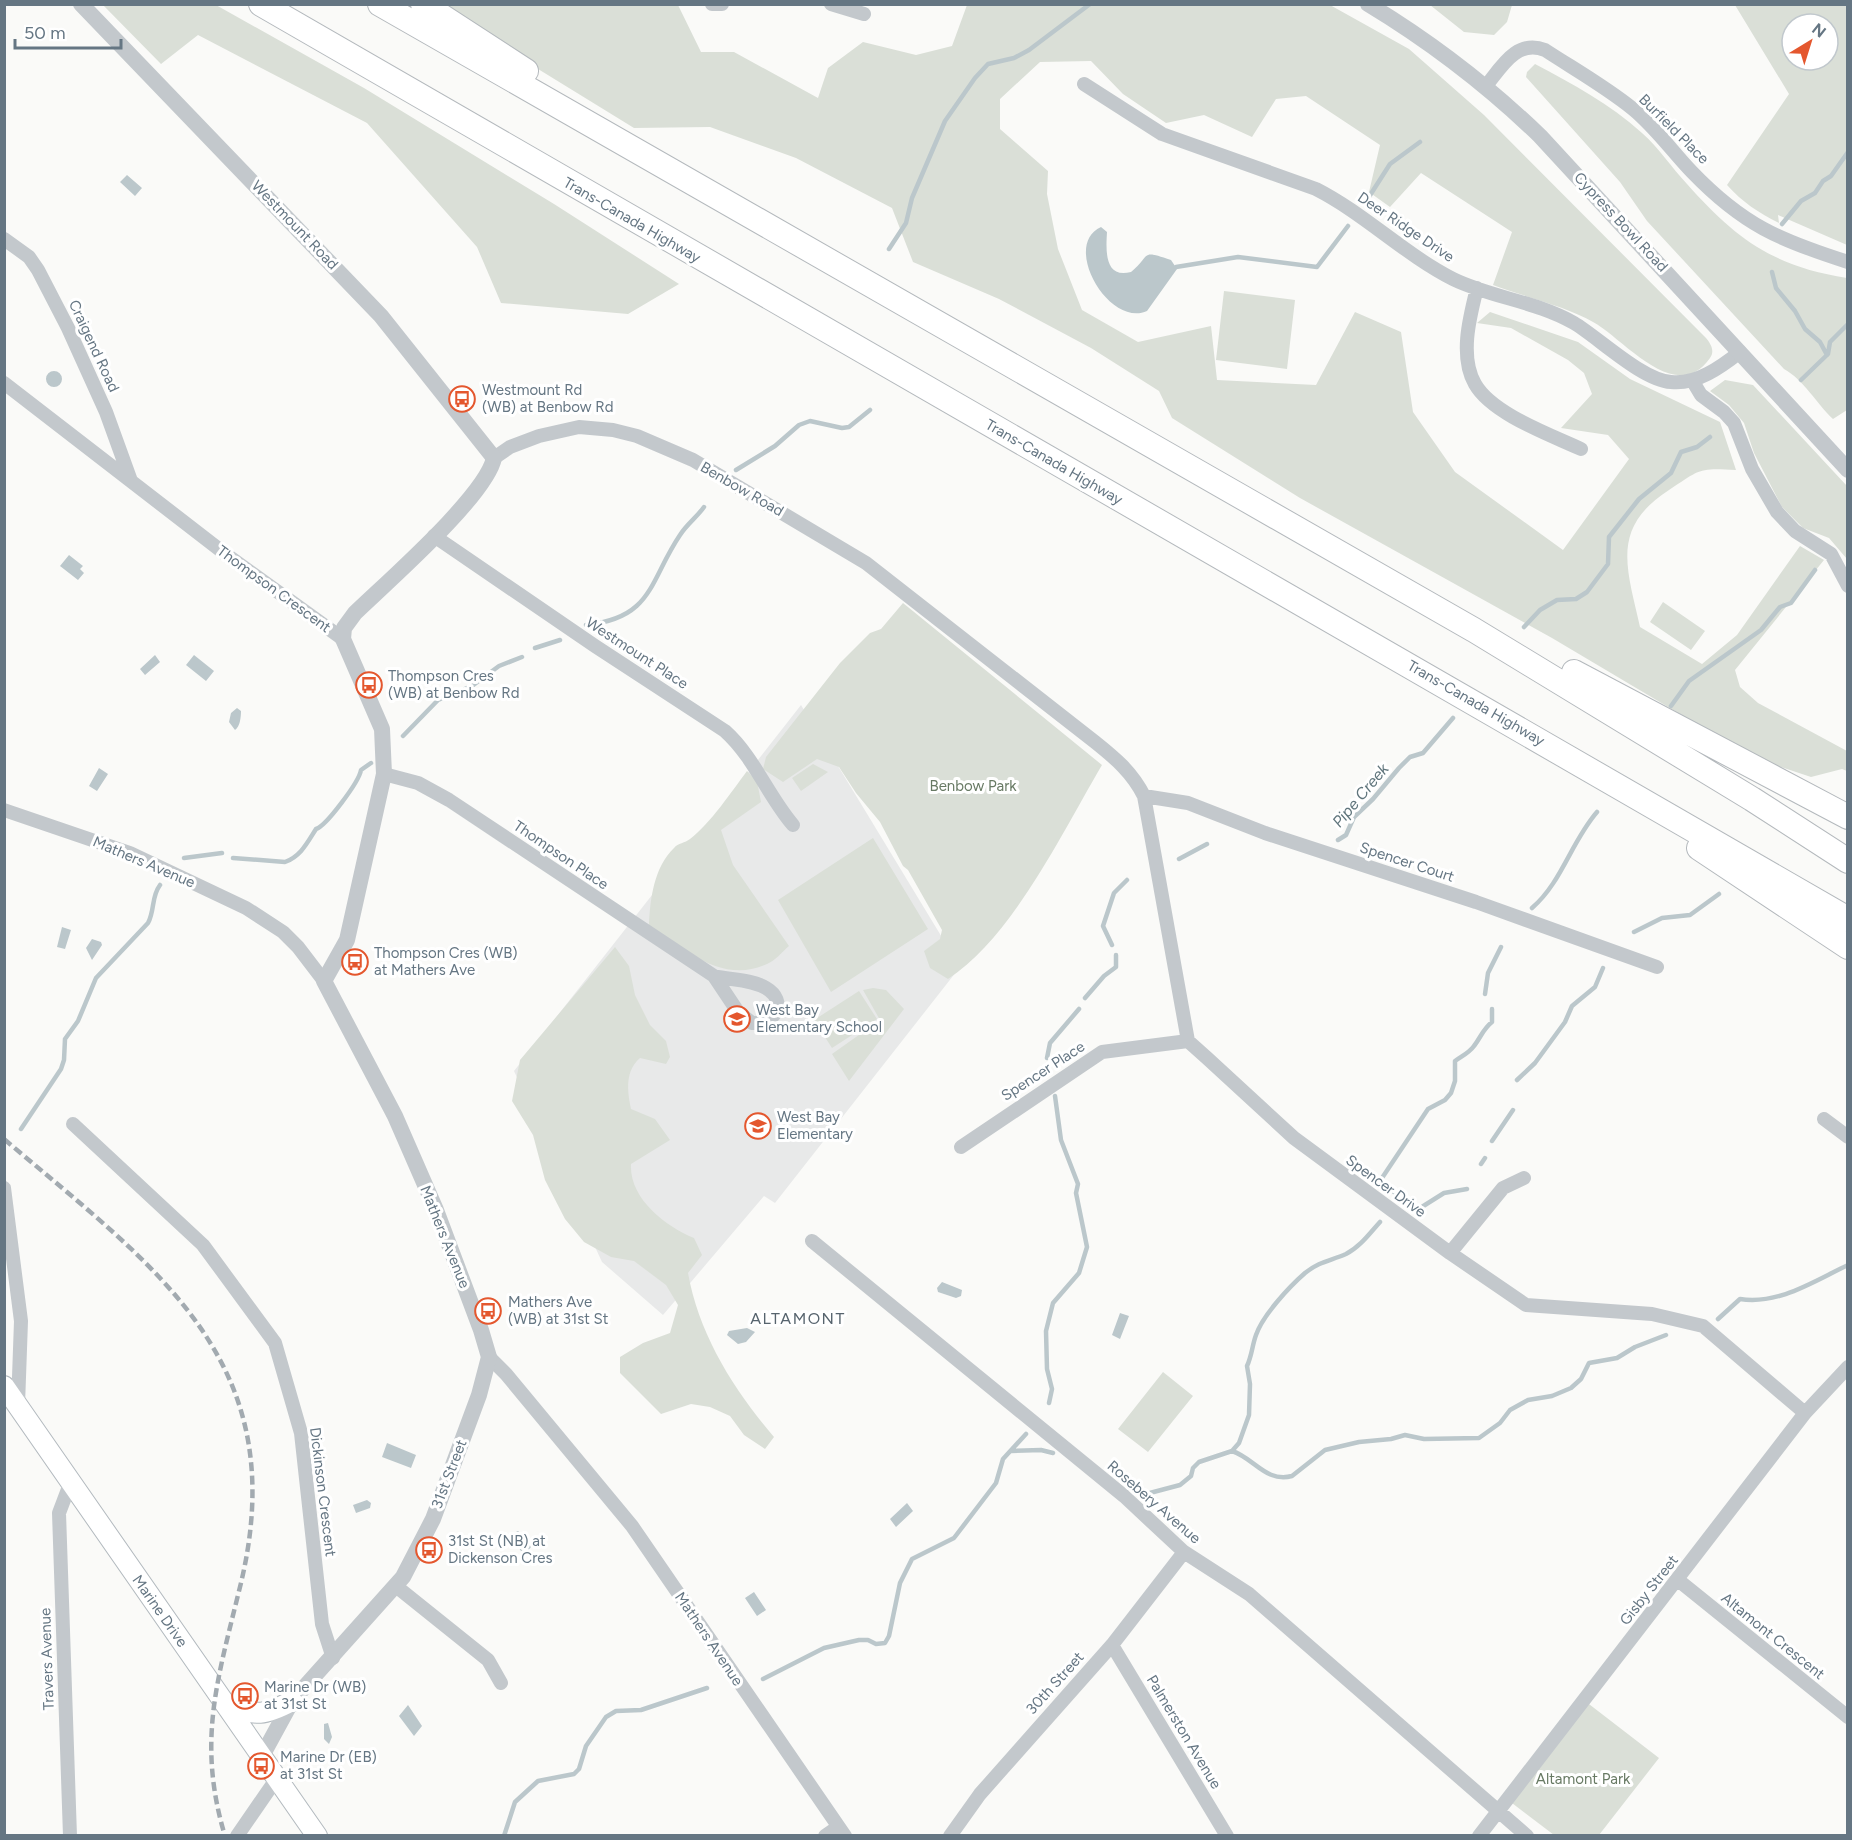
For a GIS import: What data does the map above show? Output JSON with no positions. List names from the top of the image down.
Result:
{
  "streets": {
    "highway": ["Trans-Canada Highway"],
    "main road": ["Marine Drive"],
    "street": [
      "Burfield Place",
      "Cypress Bowl Road",
      "Westmount Road",
      "Deer Ridge Drive",
      "Craigend Road",
      "Benbow Road",
      "Thompson Crescent",
      "Westmount Place",
      "Thompson Place",
      "Mathers Avenue",
      "Spencer Court",
      "Spencer Place",
      "Spencer Drive",
      "31st Street",
      "Dickinson Crescent",
      "Rosebery Avenue",
      "Gisby Street",
      "Altamont Crescent",
      "Travers Avenue",
      "30th Street",
      "Palmerston Avenue"
    ]
  },
  "crossings": [
    ["Burfield Place", "Cypress Bowl Road"],
    ["Cypress Bowl Road", "Deer Ridge Drive"],
    ["Westmount Road", "Benbow Road"],
    ["Craigend Road", "Thompson Crescent"],
    ["Benbow Road", "Spencer Court"],
    ["Thompson Crescent", "Thompson Place"],
    ["Thompson Crescent", "Mathers Avenue"],
    ["Mathers Avenue", "31st Street"],
    ["Spencer Place", "Spencer Drive"],
    ["Spencer Drive", "Gisby Street"],
    ["31st Street", "Dickinson Crescent"],
    ["31st Street", "Marine Drive"],
    ["Rosebery Avenue", "Gisby Street"],
    ["Rosebery Avenue", "30th Street"],
    ["Gisby Street", "Altamont Crescent"],
    ["Marine Drive", "Travers Avenue"],
    ["30th Street", "Palmerston Avenue"]
  ],
  "districts": ["ALTAMONT"],
  "water": ["Pipe Creek"],
  "parks": ["Benbow Park", "Altamont Park"],
  "places": {
    "bus stop": [
      "Westmount Rd (WB) at Benbow Rd",
      "Thompson Cres (WB) at Benbow Rd",
      "Thompson Cres (WB) at Mathers Ave",
      "Mathers Ave (WB) at 31st St",
      "31st St (NB) at Dickenson Cres",
      "Marine Dr (WB) at 31st St",
      "Marine Dr (EB) at 31st St"
    ],
    "school or university": ["West Bay Elementary School", "West Bay Elementary"]
  },
  "scale_bar": "50 m",
  "north": "top right"
}
